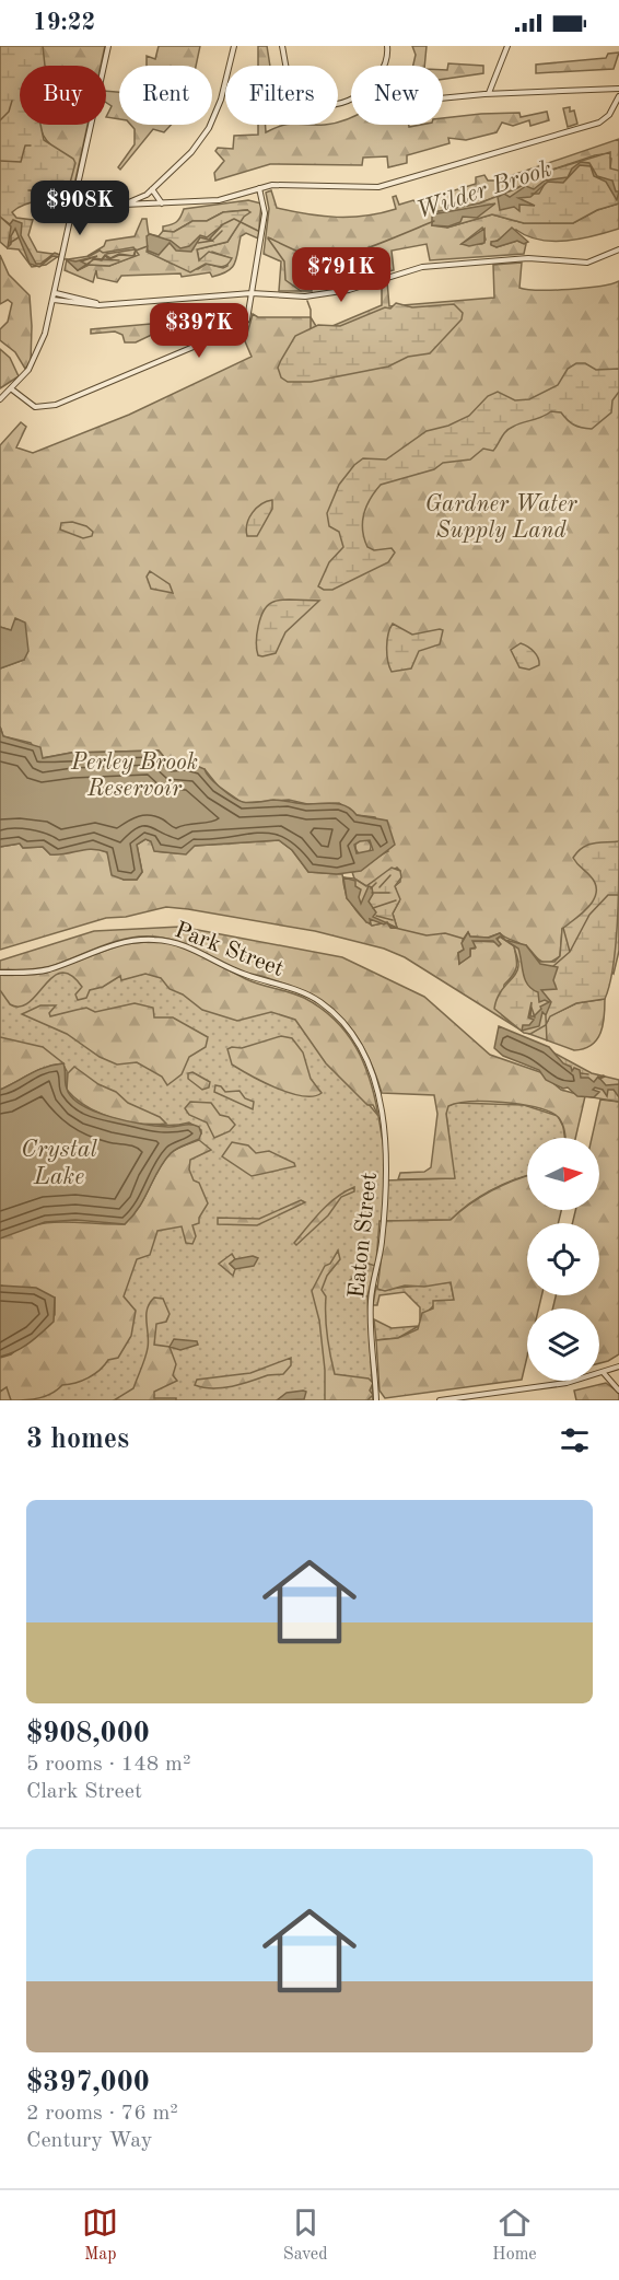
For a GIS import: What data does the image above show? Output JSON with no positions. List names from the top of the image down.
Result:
{
  "streets": {
    "street": ["Park Street", "Eaton Street"]
  },
  "crossings": [
    ["Park Street", "Eaton Street"]
  ],
  "water": ["Wilder Brook", "Crystal Lake"],
  "parks": ["Gardner Water Supply Land", "Perley Brook Reservoir"],
  "north": "right",
  "page": {
    "status": "19:22",
    "chip": [
      "Buy",
      "Rent",
      "Filters",
      "New"
    ],
    "price": ["$908K", "$791K", "$397K"],
    "heading": "3 homes",
    "list": [
      {
        "name": "$908,000",
        "note": "5 rooms · 148 m² · Clark Street"
      },
      {
        "name": "$397,000",
        "note": "2 rooms · 76 m² · Century Way"
      }
    ],
    "tabs": ["Map", "Saved", "Home"]
  }
}
